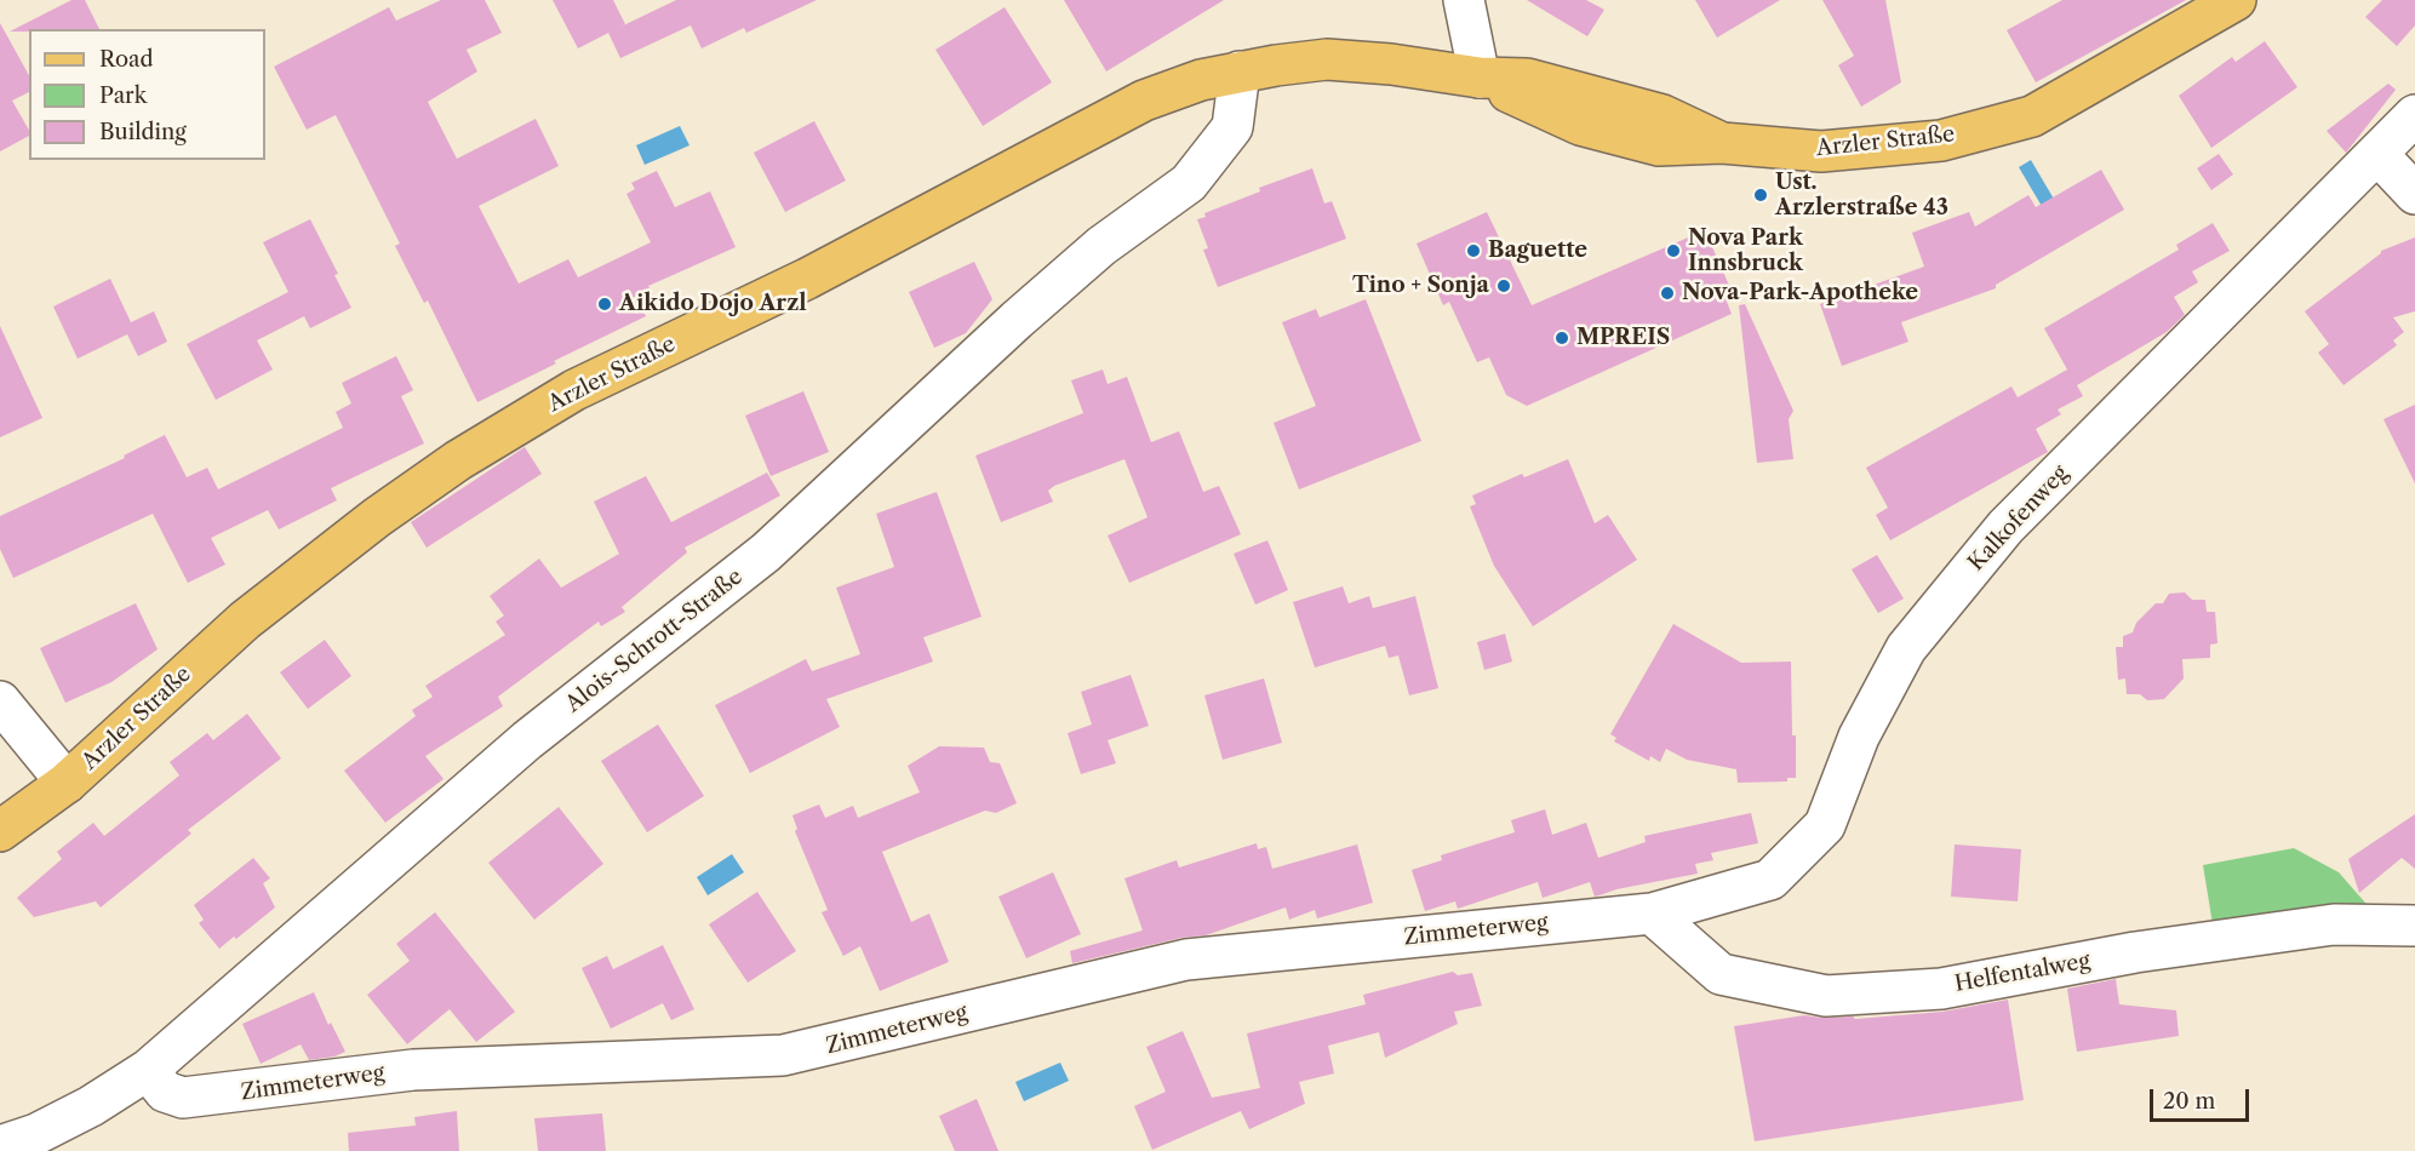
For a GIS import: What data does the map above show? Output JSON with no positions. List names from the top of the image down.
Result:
{
  "streets": {
    "main road": ["Arzler Straße"],
    "street": [
      "Kalkofenweg",
      "Alois-Schrott-Straße",
      "Zimmeterweg",
      "Helfentalweg"
    ]
  },
  "crossings": [
    ["Arzler Straße", "Alois-Schrott-Straße"],
    ["Kalkofenweg", "Zimmeterweg"],
    ["Kalkofenweg", "Helfentalweg"],
    ["Alois-Schrott-Straße", "Zimmeterweg"],
    ["Zimmeterweg", "Helfentalweg"]
  ],
  "places": [
    "Ust. Arzlerstraße 43",
    "Baguette",
    "Nova Park Innsbruck",
    "Tino + Sonja",
    "Nova-Park-Apotheke",
    "Aikido Dojo Arzl",
    "MPREIS"
  ],
  "legend": ["Road", "Park", "Building"],
  "scale_bar": "20 m"
}
